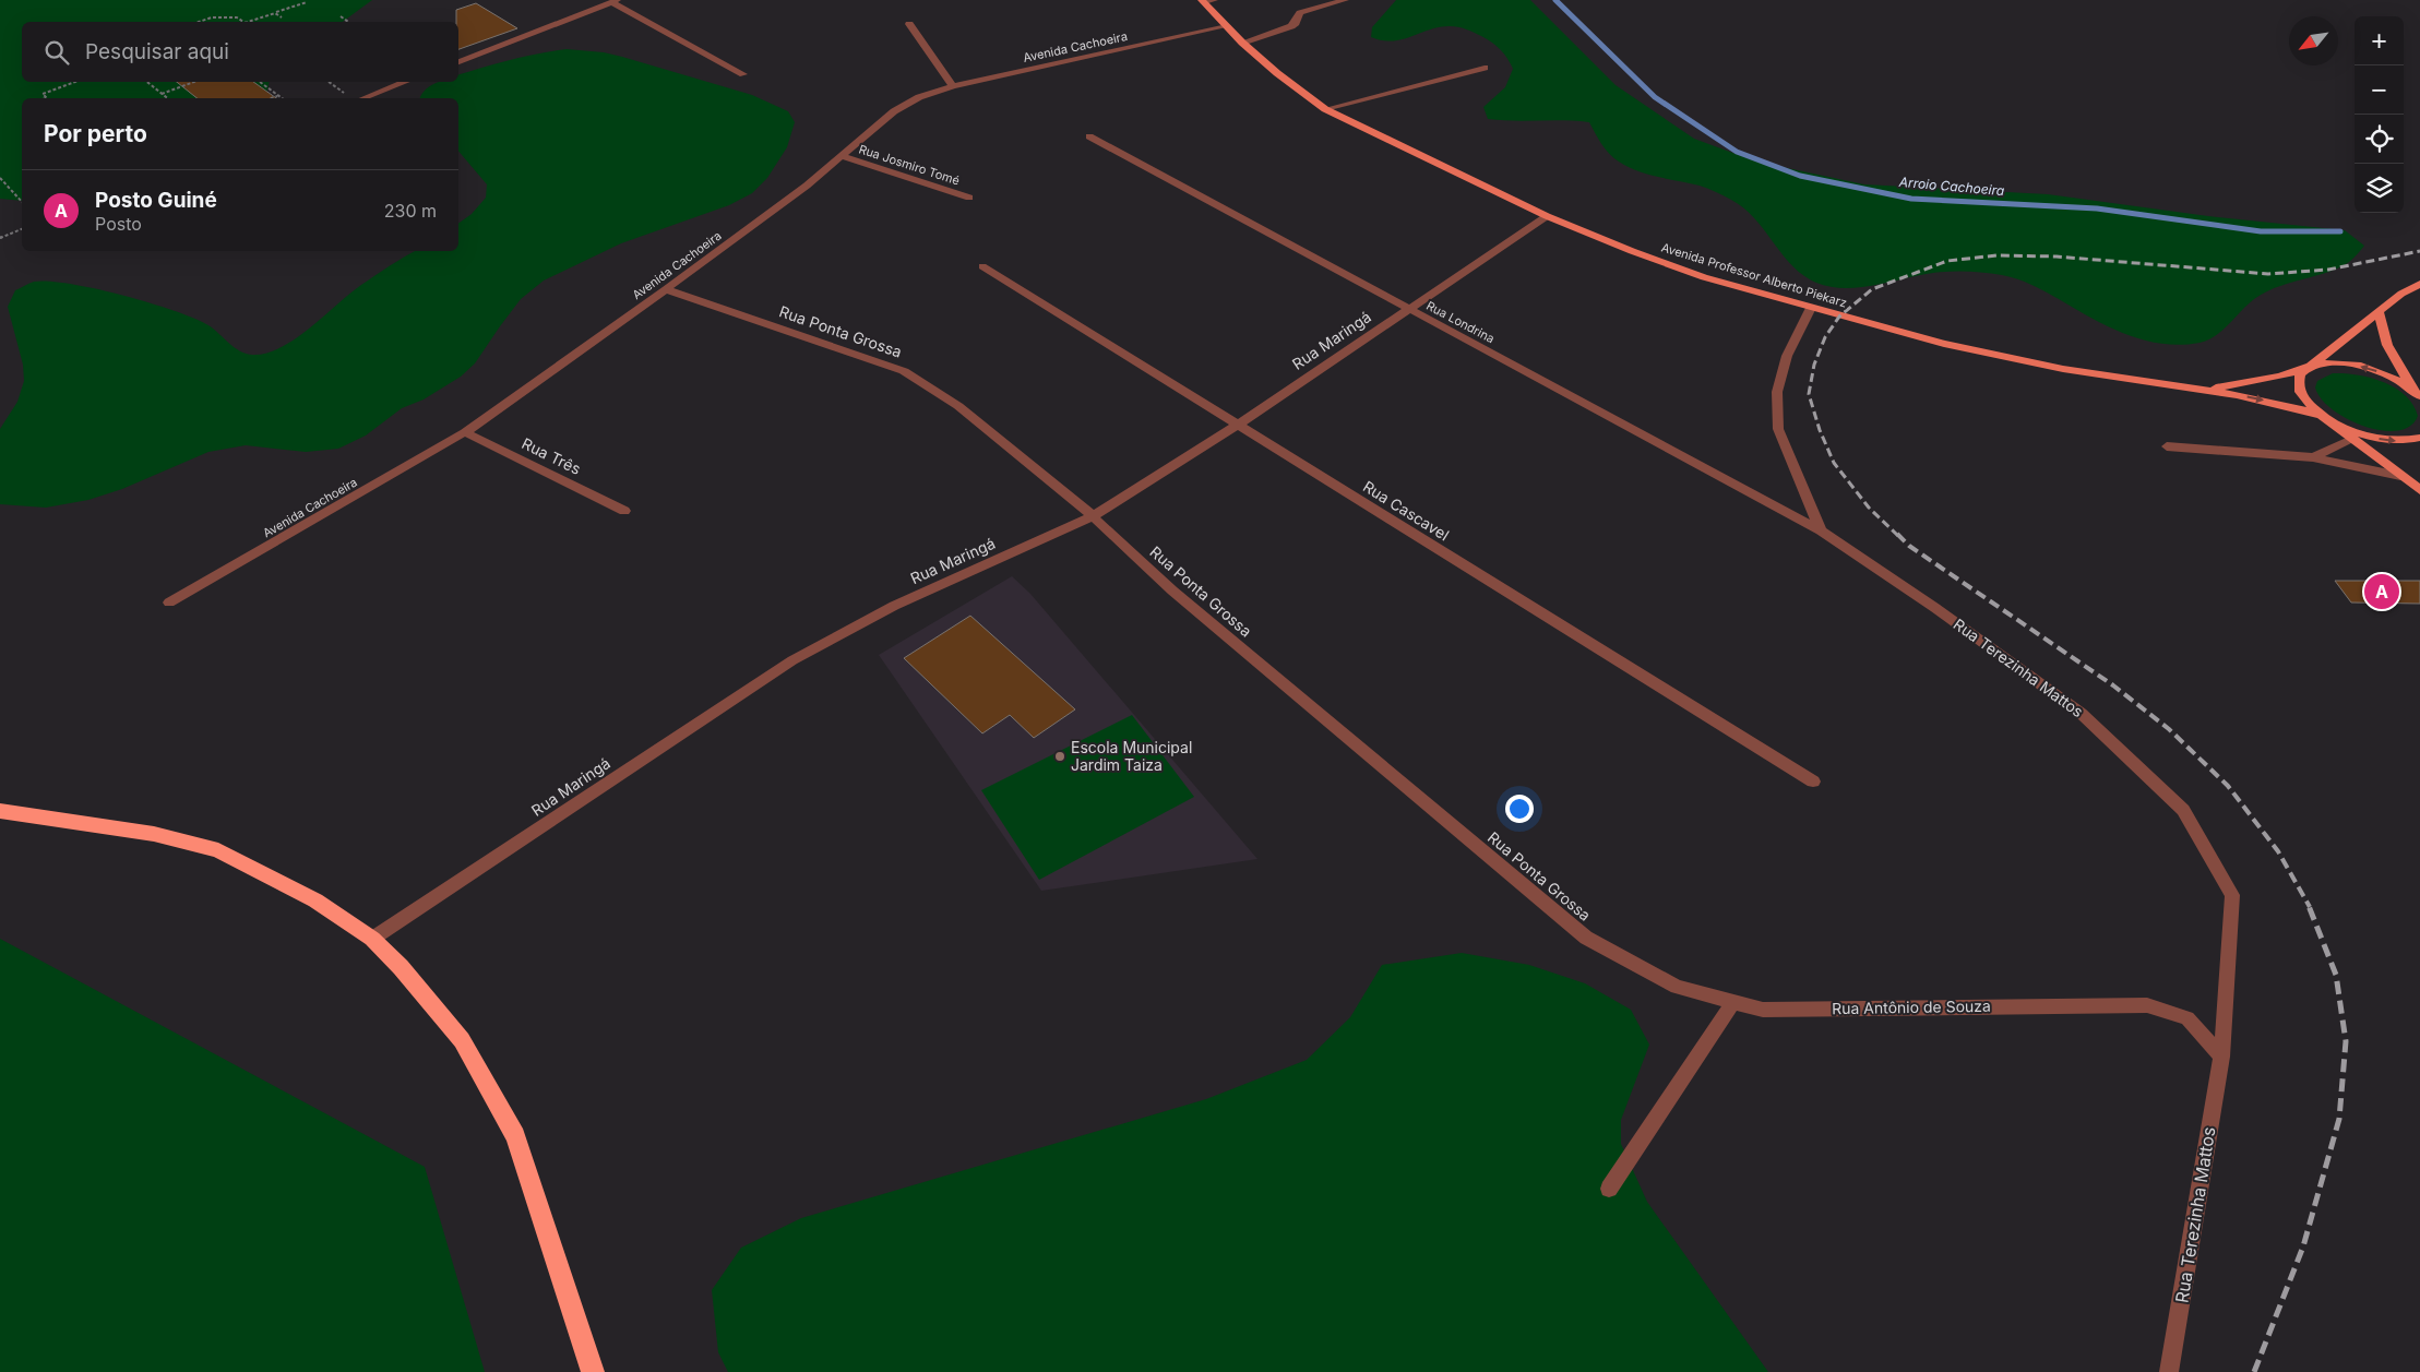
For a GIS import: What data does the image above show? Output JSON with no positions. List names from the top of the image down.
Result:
{
  "streets": {
    "main road": ["Avenida Professor Alberto Piekarz"],
    "street": [
      "Avenida Cachoeira",
      "Rua Josmiro Tomé",
      "Rua Londrina",
      "Rua Ponta Grossa",
      "Rua Maringá",
      "Rua Três",
      "Rua Cascavel",
      "Rua Terezinha Mattos",
      "Rua Antônio de Souza"
    ]
  },
  "crossings": [
    ["Avenida Cachoeira", "Rua Josmiro Tomé"],
    ["Avenida Cachoeira", "Avenida Professor Alberto Piekarz"],
    ["Avenida Cachoeira", "Rua Ponta Grossa"],
    ["Avenida Cachoeira", "Rua Três"],
    ["Avenida Professor Alberto Piekarz", "Rua Maringá"],
    ["Rua Londrina", "Rua Maringá"],
    ["Rua Londrina", "Rua Terezinha Mattos"],
    ["Rua Ponta Grossa", "Rua Maringá"],
    ["Rua Ponta Grossa", "Rua Antônio de Souza"],
    ["Rua Maringá", "Rua Cascavel"],
    ["Rua Terezinha Mattos", "Rua Antônio de Souza"]
  ],
  "water": ["Arroio Cachoeira"],
  "places": ["Escola Municipal Jardim Taiza"],
  "north": "bottom left",
  "page": {
    "map_buttons": ["+", "−"],
    "search": "Pesquisar aqui",
    "heading": "Por perto",
    "list": [
      {
        "mark": "A",
        "name": "Posto Guiné",
        "note": "Posto",
        "value": "230 m"
      }
    ],
    "pins": "A"
  }
}
